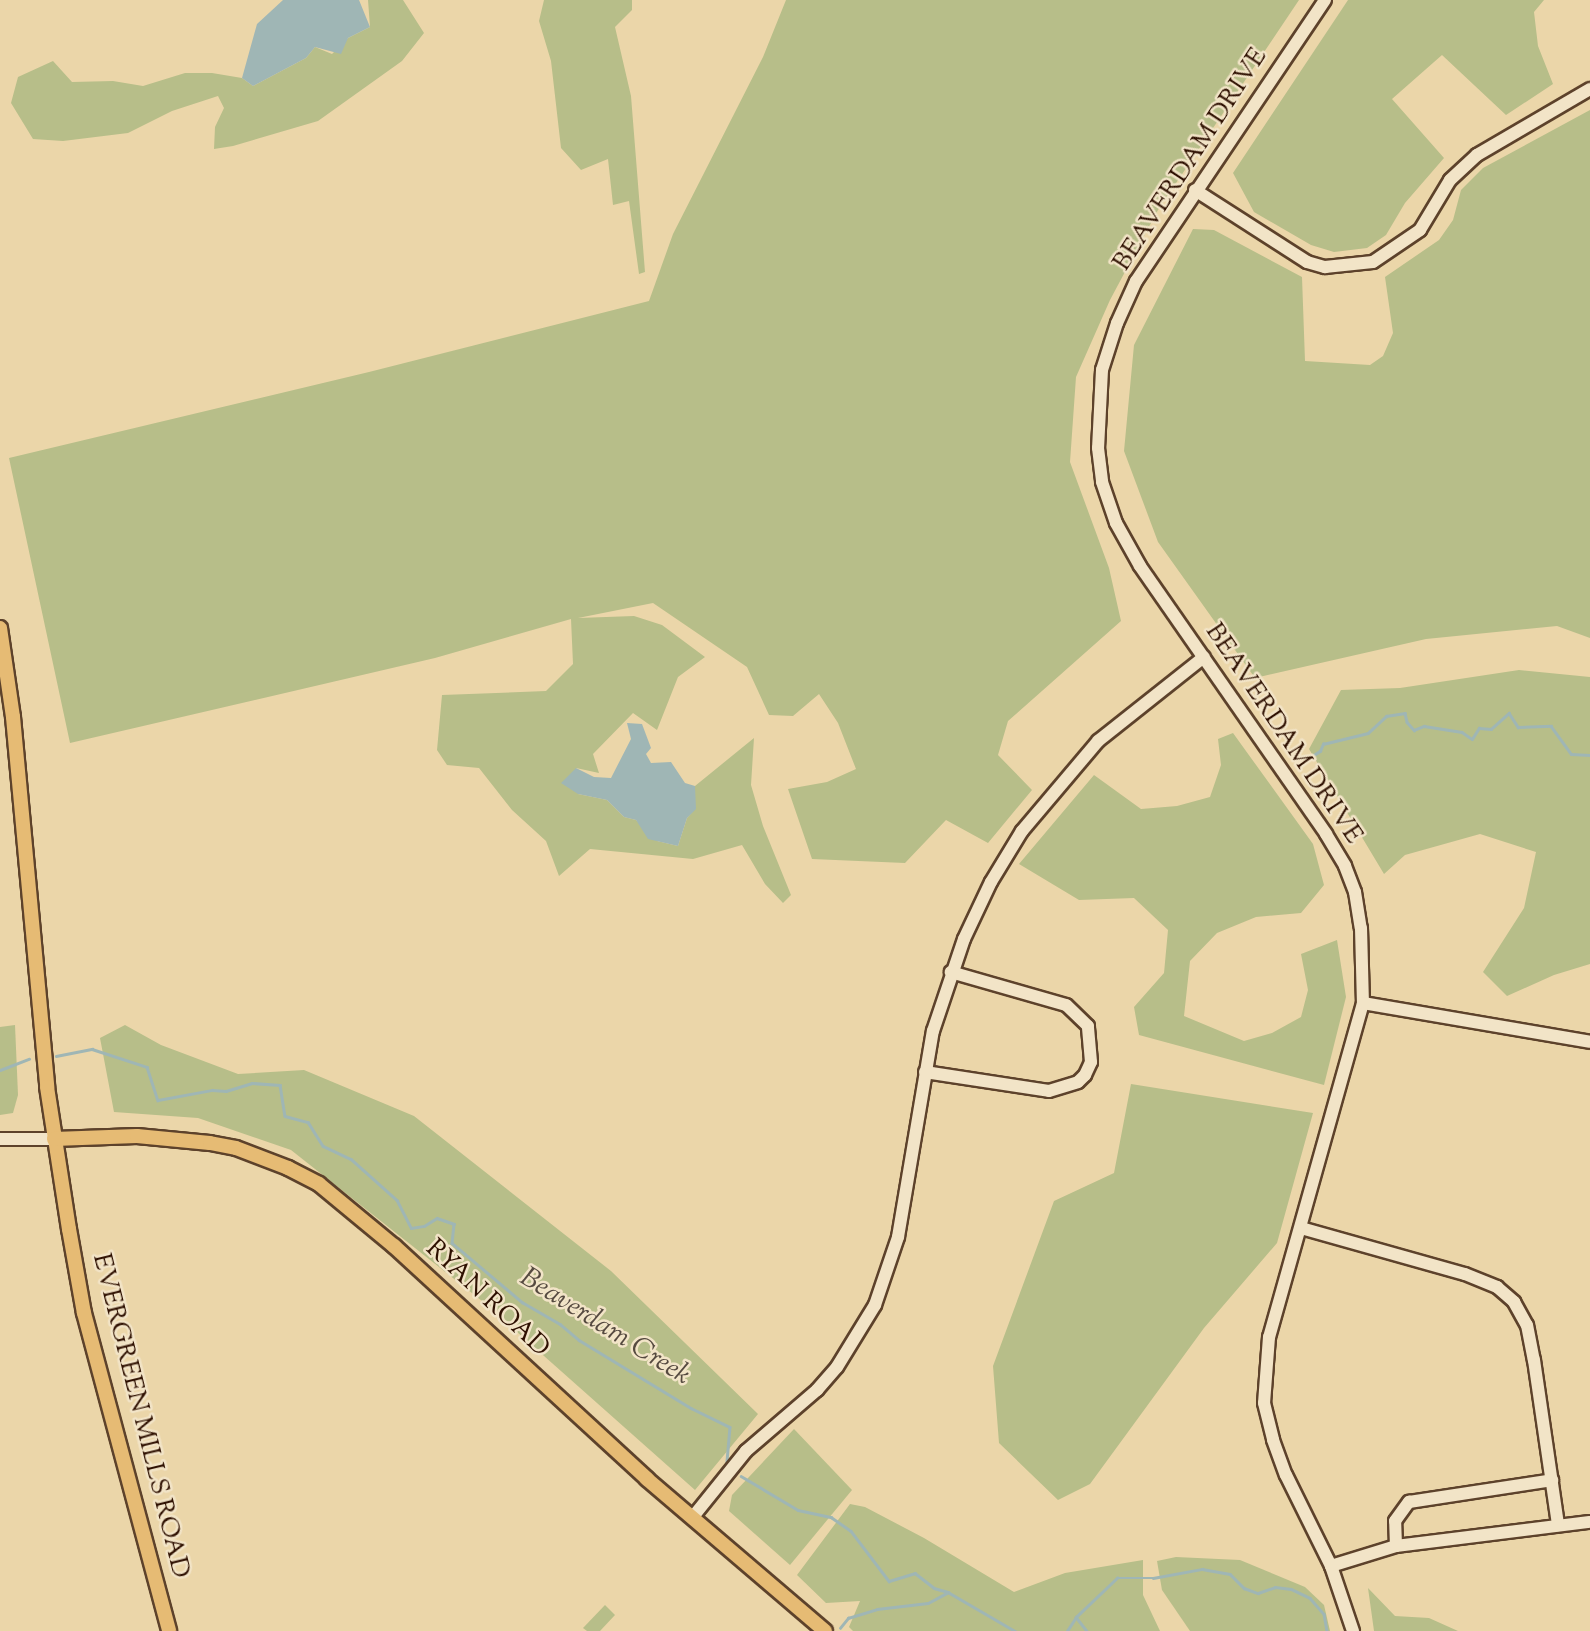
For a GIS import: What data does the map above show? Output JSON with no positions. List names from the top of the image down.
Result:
{
  "streets": {
    "main road": ["RYAN ROAD", "EVERGREEN MILLS ROAD"],
    "street": ["BEAVERDAM DRIVE"]
  },
  "crossings": [
    ["RYAN ROAD", "EVERGREEN MILLS ROAD"]
  ],
  "water": ["Beaverdam Creek"]
}
